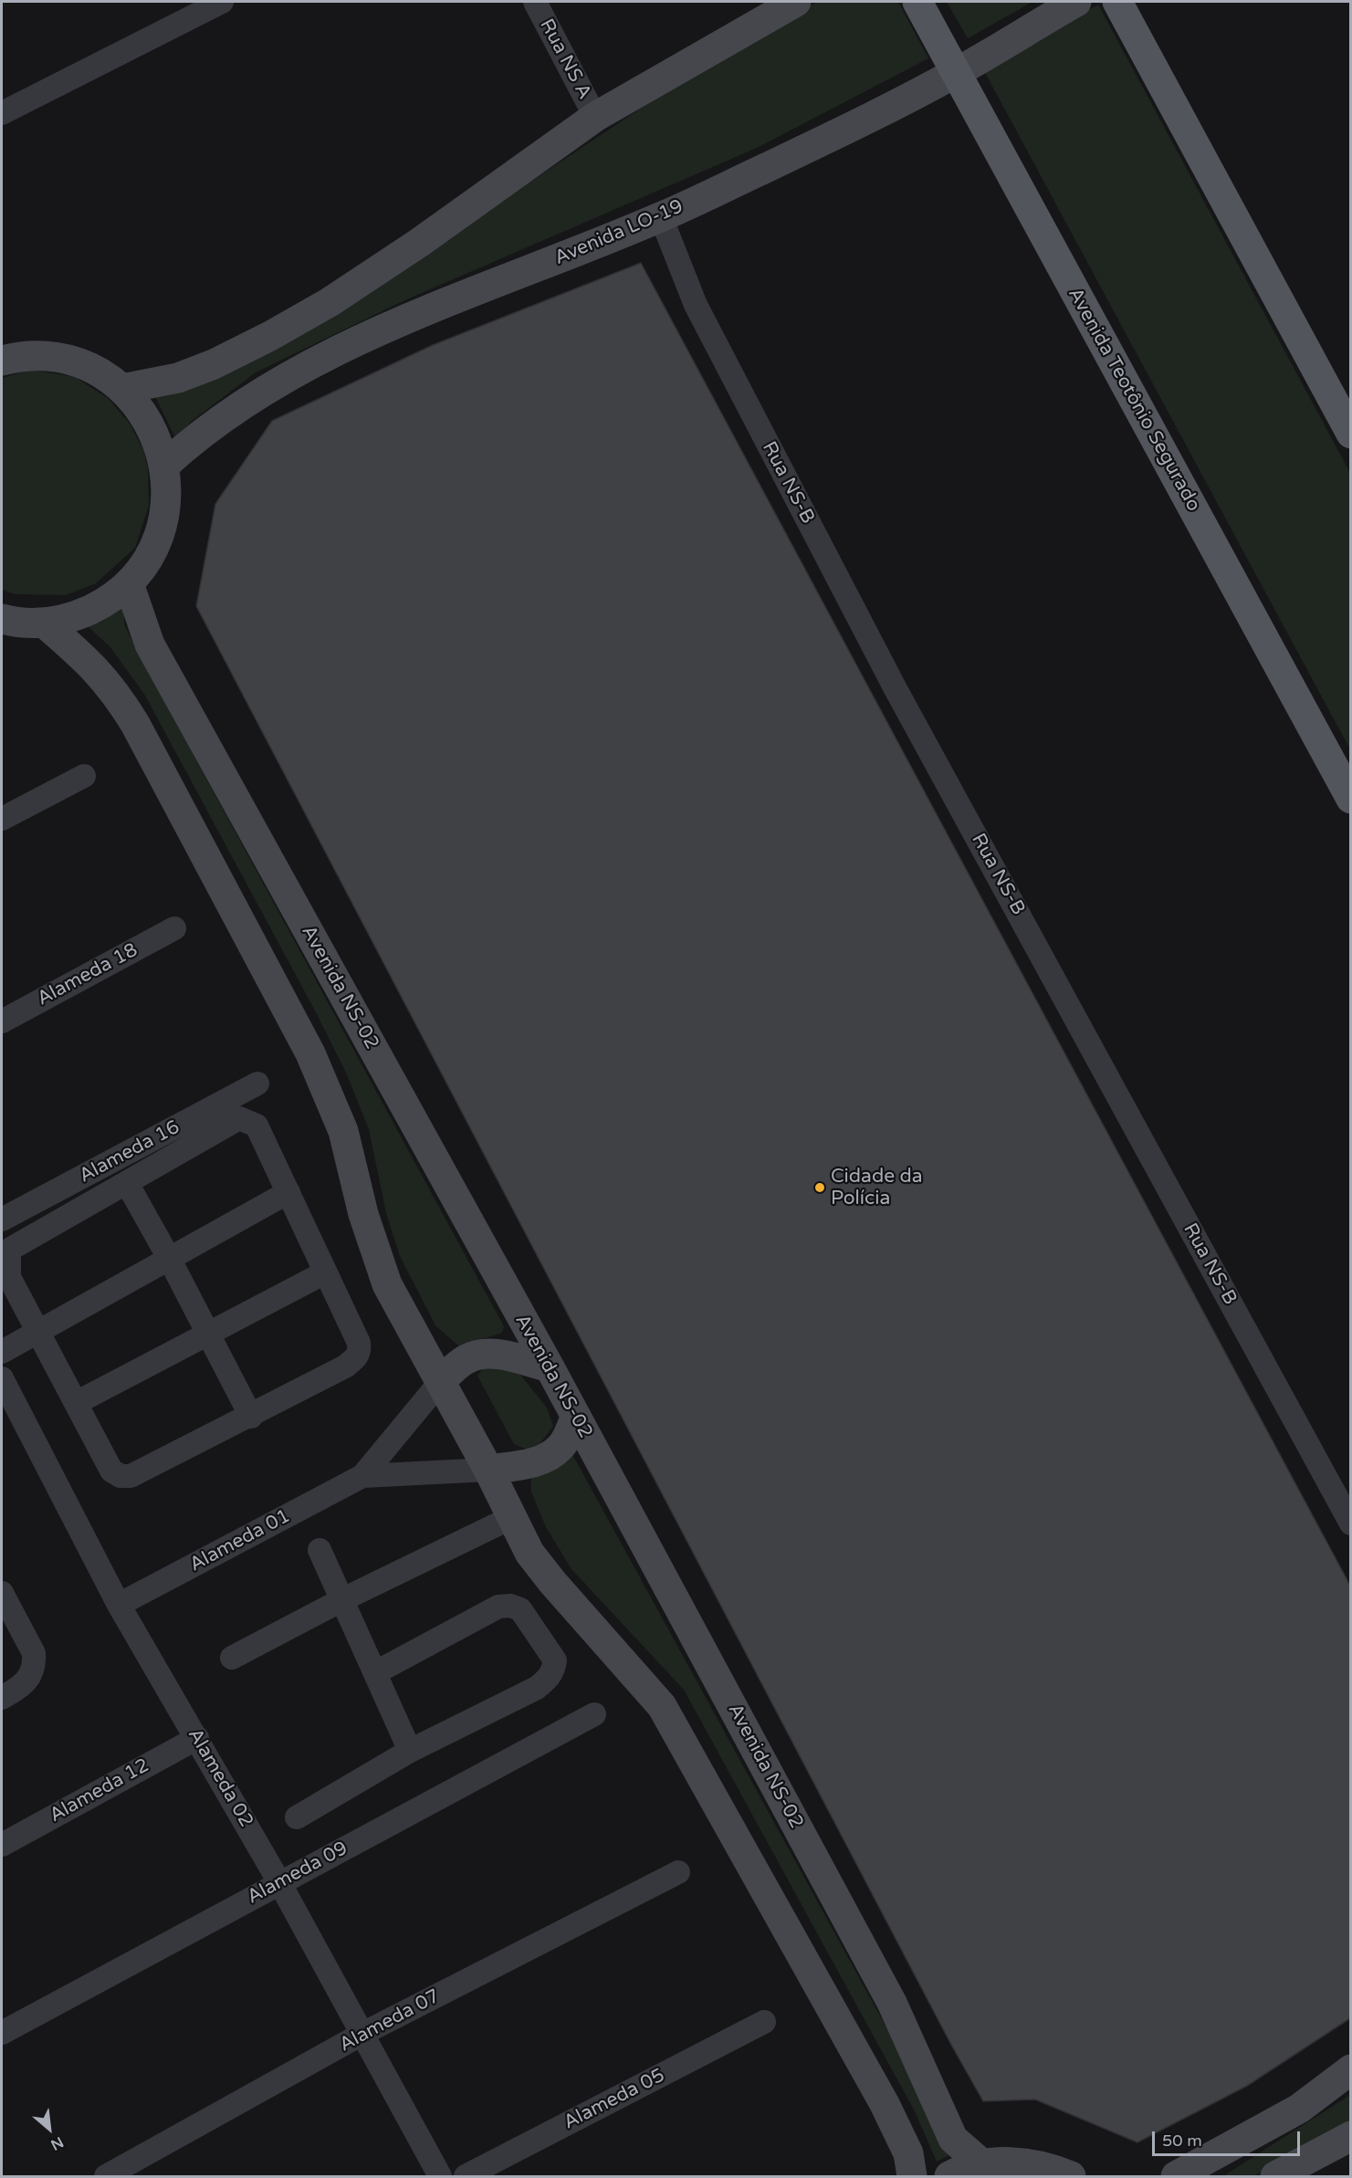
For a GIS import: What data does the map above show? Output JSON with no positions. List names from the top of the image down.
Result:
{
  "streets": {
    "main road": ["Avenida Teotônio Segurado"],
    "street": [
      "Rua NS A",
      "Avenida LO-19",
      "Rua NS-B",
      "Alameda 18",
      "Avenida NS-02",
      "Alameda 16",
      "Alameda 01",
      "Alameda 02",
      "Alameda 12",
      "Alameda 09",
      "Alameda 07",
      "Alameda 05"
    ]
  },
  "crossings": [
    ["Avenida LO-19", "Avenida Teotônio Segurado"],
    ["Avenida LO-19", "Rua NS-B"],
    ["Avenida NS-02", "Alameda 01"],
    ["Alameda 01", "Alameda 02"],
    ["Alameda 02", "Alameda 12"],
    ["Alameda 02", "Alameda 09"],
    ["Alameda 02", "Alameda 07"]
  ],
  "places": ["Cidade da Polícia"],
  "scale_bar": "50 m",
  "north": "bottom right"
}
